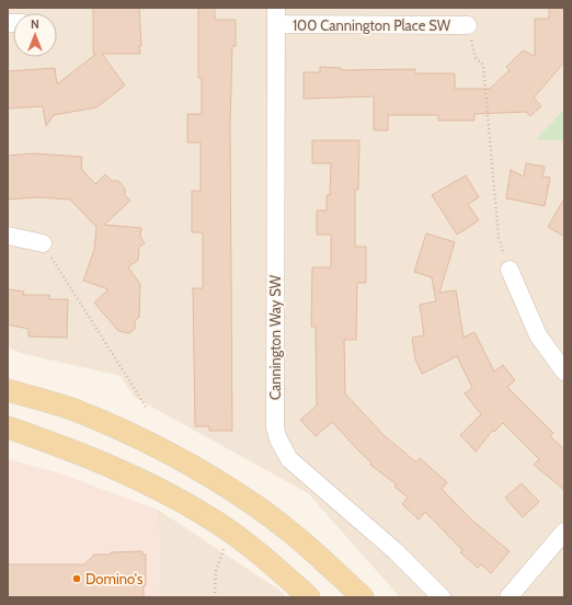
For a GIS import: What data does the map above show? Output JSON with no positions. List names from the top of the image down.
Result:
{
  "streets": {
    "street": ["100 Cannington Place SW", "Cannington Way SW"]
  },
  "crossings": [
    ["100 Cannington Place SW", "Cannington Way SW"]
  ],
  "places": ["Domino's"],
  "north": "top"
}
